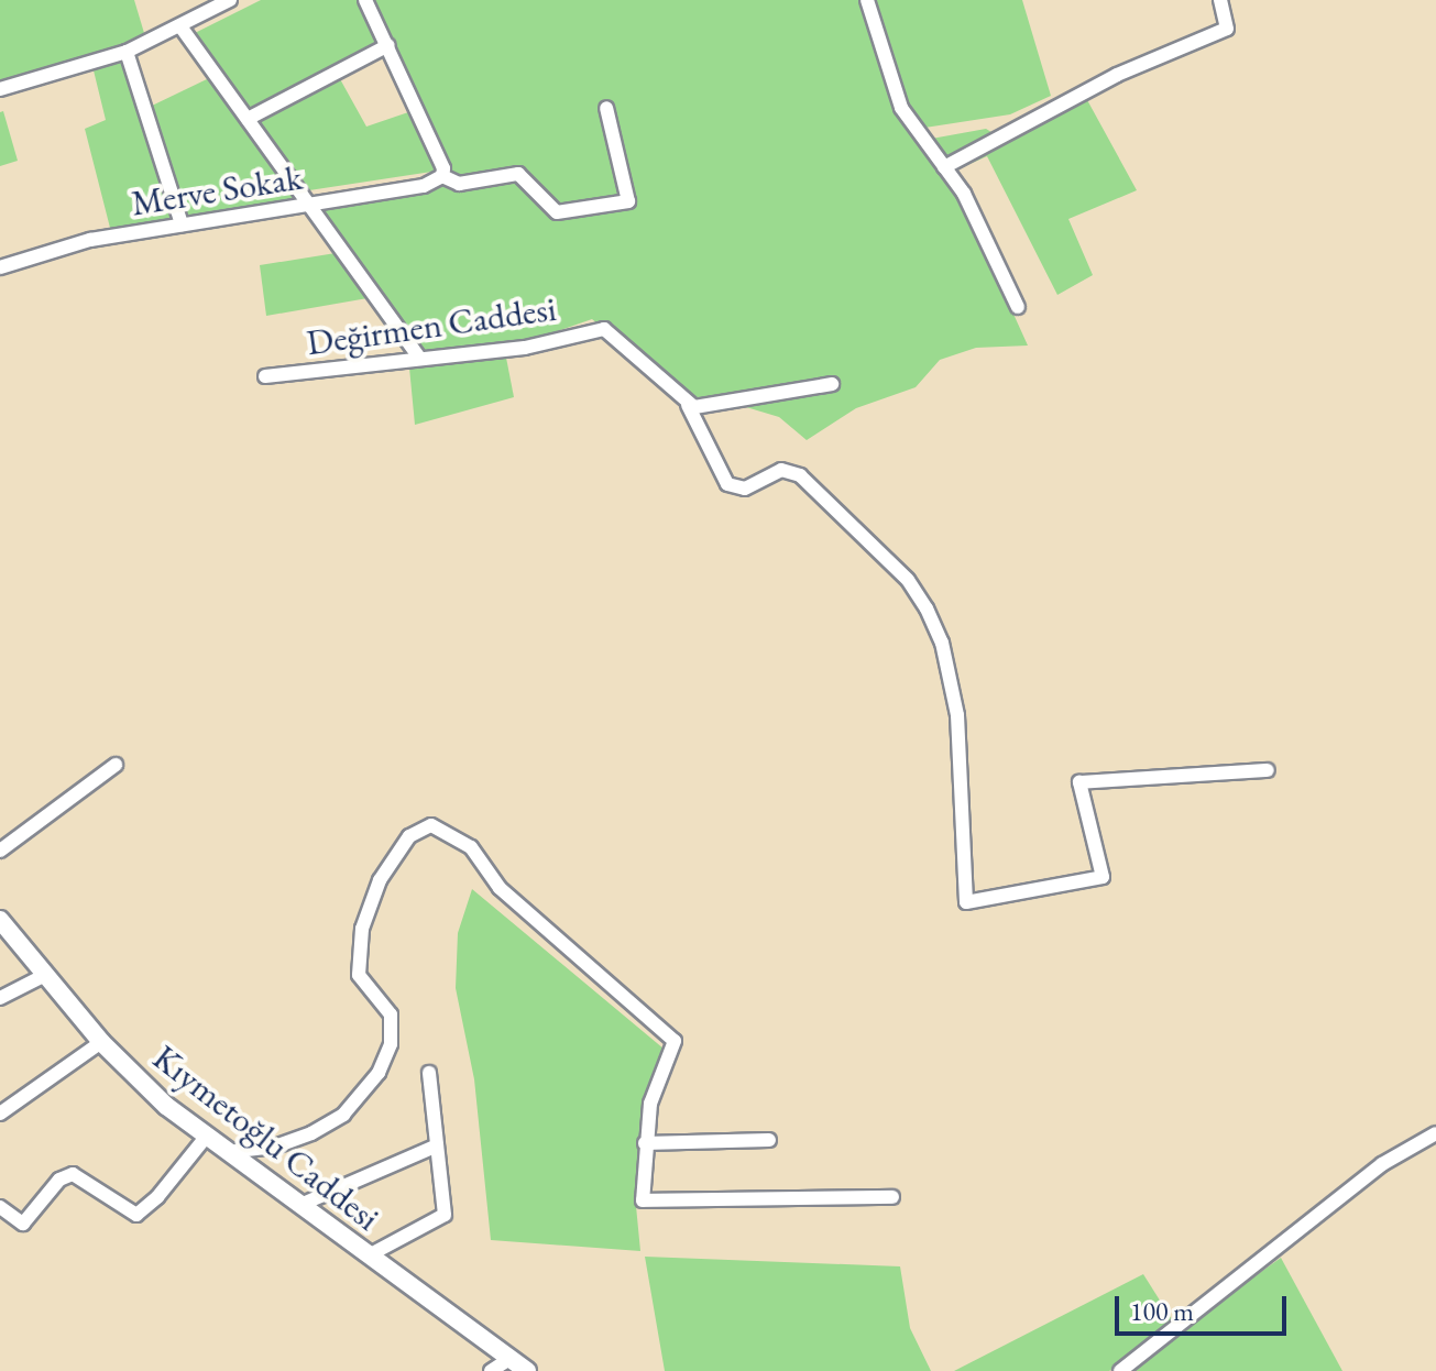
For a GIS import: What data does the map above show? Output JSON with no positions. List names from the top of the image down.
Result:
{
  "streets": {
    "main road": ["Kıymetoğlu Caddesi"],
    "street": ["Merve Sokak", "Değirmen Caddesi"]
  },
  "scale_bar": "100 m"
}
